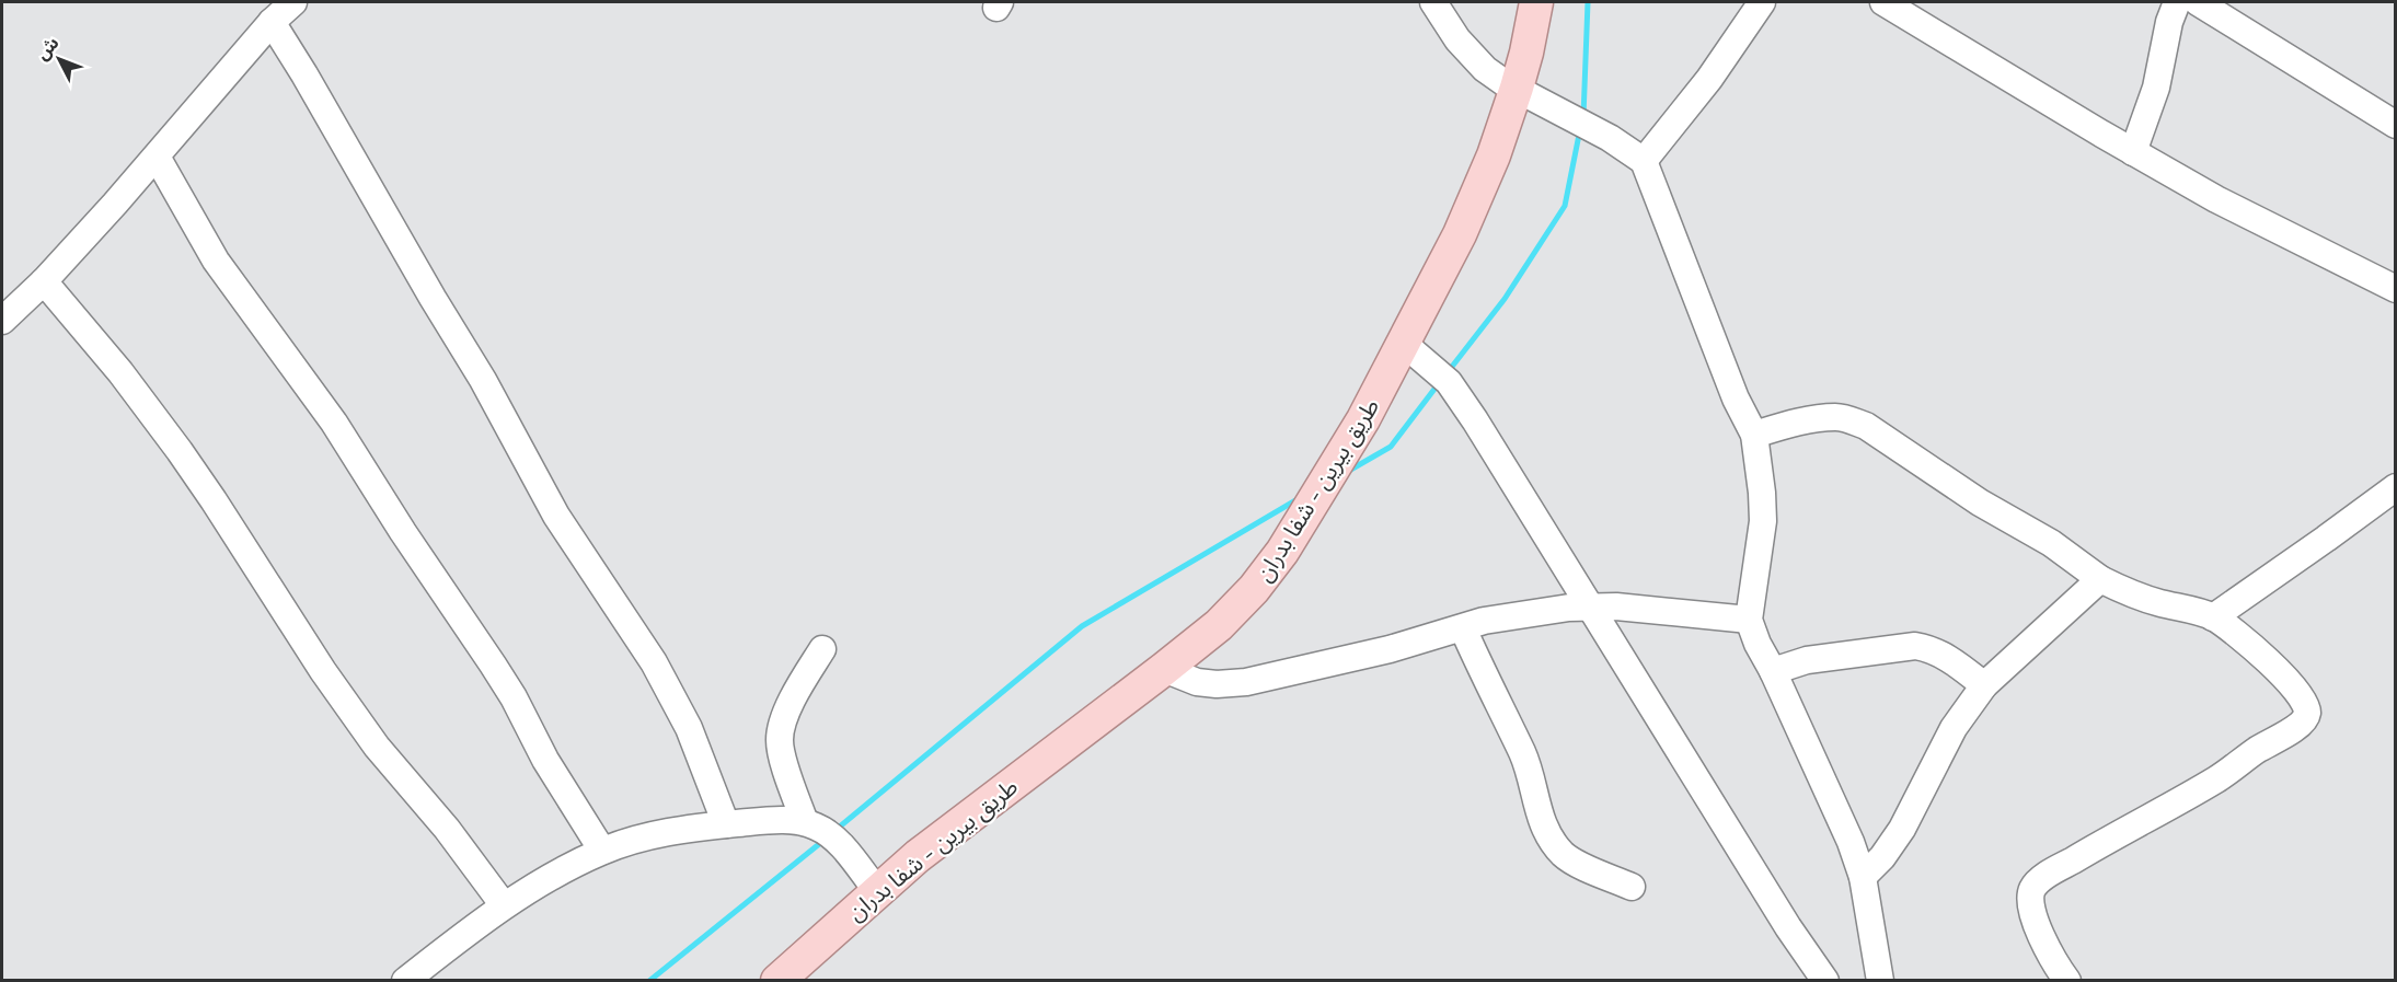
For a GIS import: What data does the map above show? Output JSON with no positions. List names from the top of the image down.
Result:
{
  "streets": {
    "main road": ["طريق بيرين - شفا بدران"]
  },
  "north": "top left"
}
